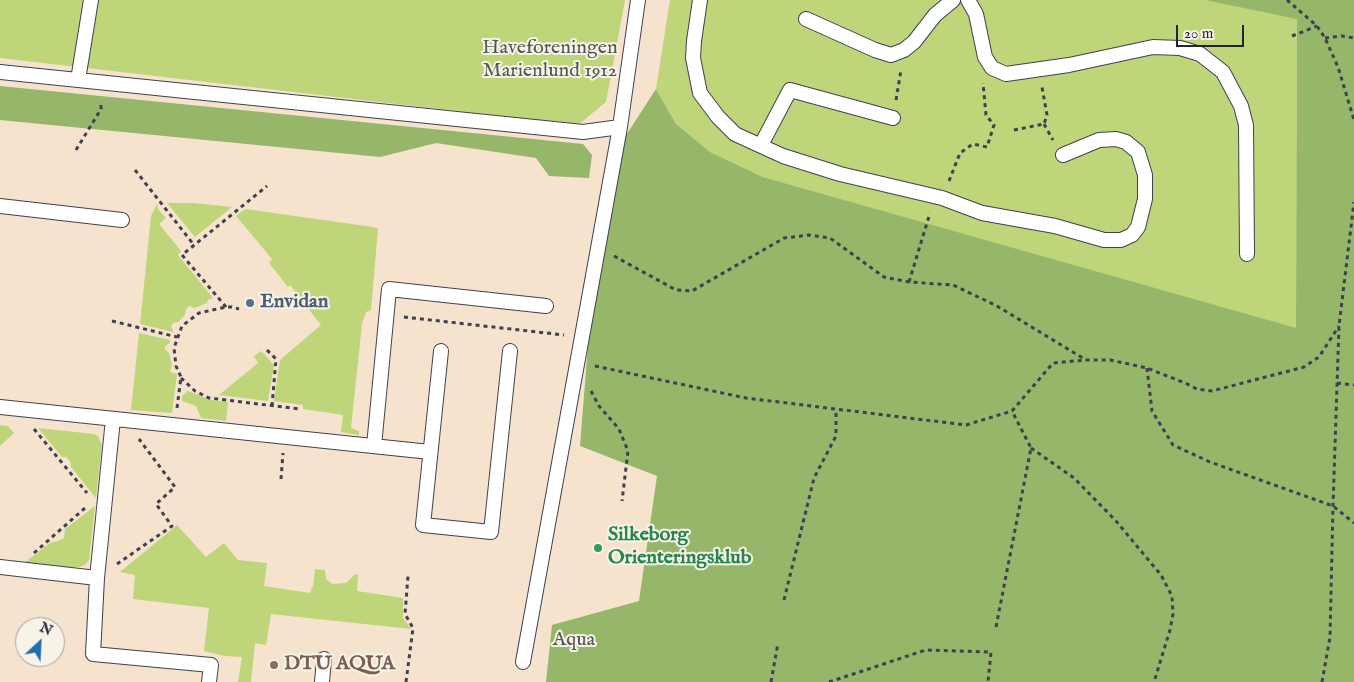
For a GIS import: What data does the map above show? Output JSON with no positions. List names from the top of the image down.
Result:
{
  "parks": ["Haveforeningen Marienlund 1912", "Aqua"],
  "places": ["Envidan", "Silkeborg Orienteringsklub", "DTU AQUA"],
  "scale_bar": "20 m",
  "north": "top right"
}
